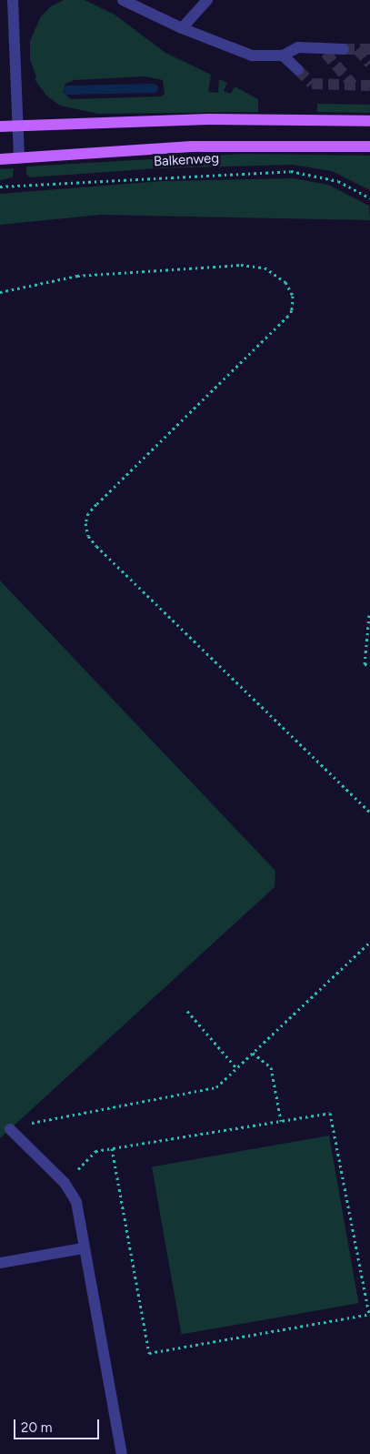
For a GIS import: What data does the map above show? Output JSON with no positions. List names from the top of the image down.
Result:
{
  "streets": {
    "main road": ["Balkenweg"]
  },
  "scale_bar": "20 m"
}
